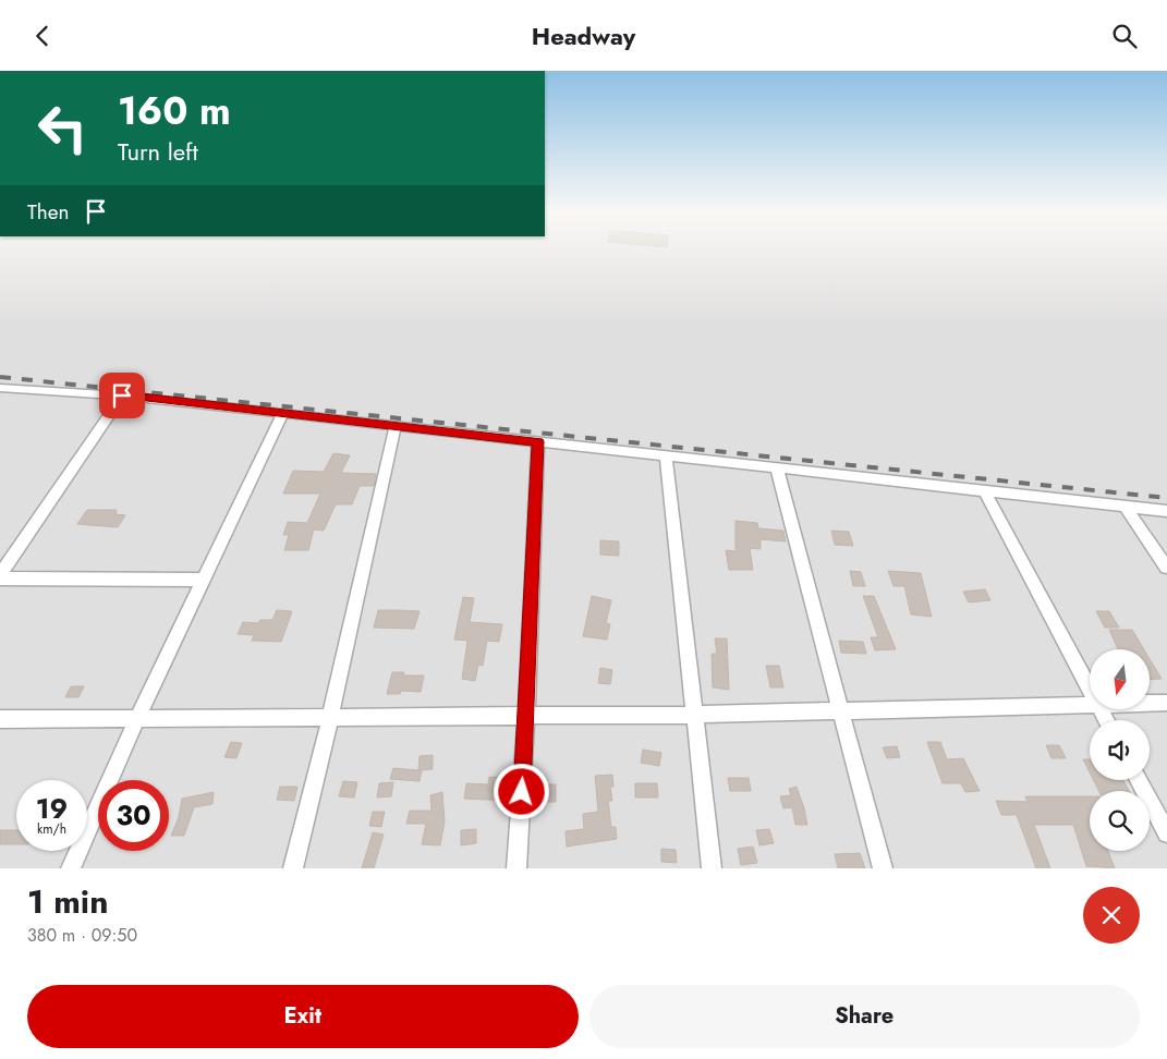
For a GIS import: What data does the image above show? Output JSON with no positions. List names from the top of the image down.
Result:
{
  "north": "bottom",
  "page": {
    "header": "Headway",
    "turn": ["160 m", "Turn left"],
    "then": "Then",
    "speed": "19 km/h",
    "limit": "30",
    "heading": ["1 min", "380 m · 09:50"],
    "buttons": ["Exit", "Share"]
  }
}
